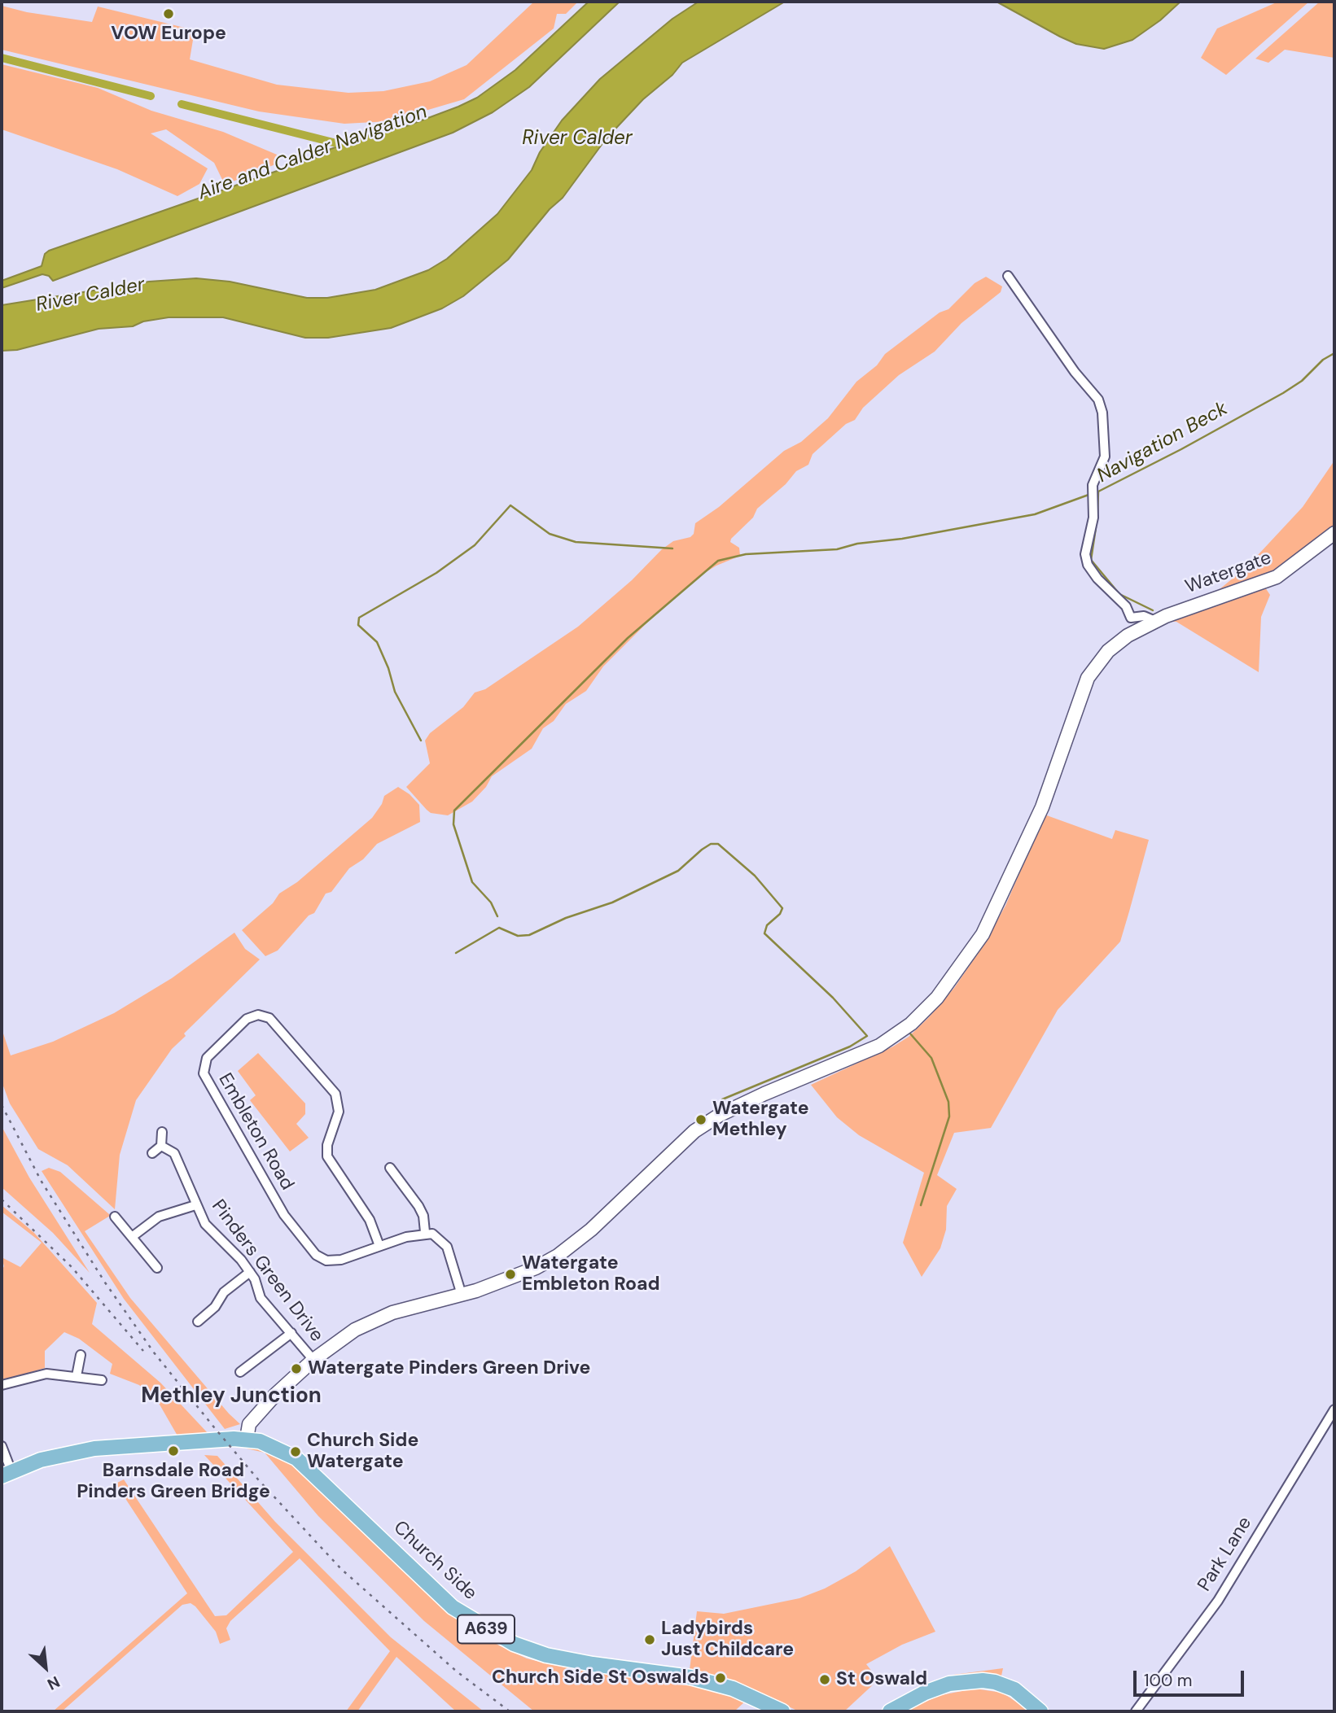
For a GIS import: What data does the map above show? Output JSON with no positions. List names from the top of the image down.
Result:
{
  "streets": {
    "main road": ["Watergate", "Church Side", "A639"],
    "street": ["Embleton Road", "Pinders Green Drive", "Park Lane"]
  },
  "crossings": [
    ["Watergate", "Pinders Green Drive"],
    ["Watergate", "Church Side"],
    ["Watergate", "A639"],
    ["Church Side", "A639"]
  ],
  "districts": ["Methley Junction"],
  "water": ["River Calder", "Aire and Calder Navigation", "Navigation Beck"],
  "places": [
    "VOW Europe",
    "Watergate Methley",
    "Watergate Embleton Road",
    "Watergate Pinders Green Drive",
    "Barnsdale Road Pinders Green Bridge",
    "Church Side Watergate",
    "Ladybirds Just Childcare",
    "Church Side St Oswalds",
    "St Oswald"
  ],
  "scale_bar": "100 m",
  "north": "bottom right"
}
